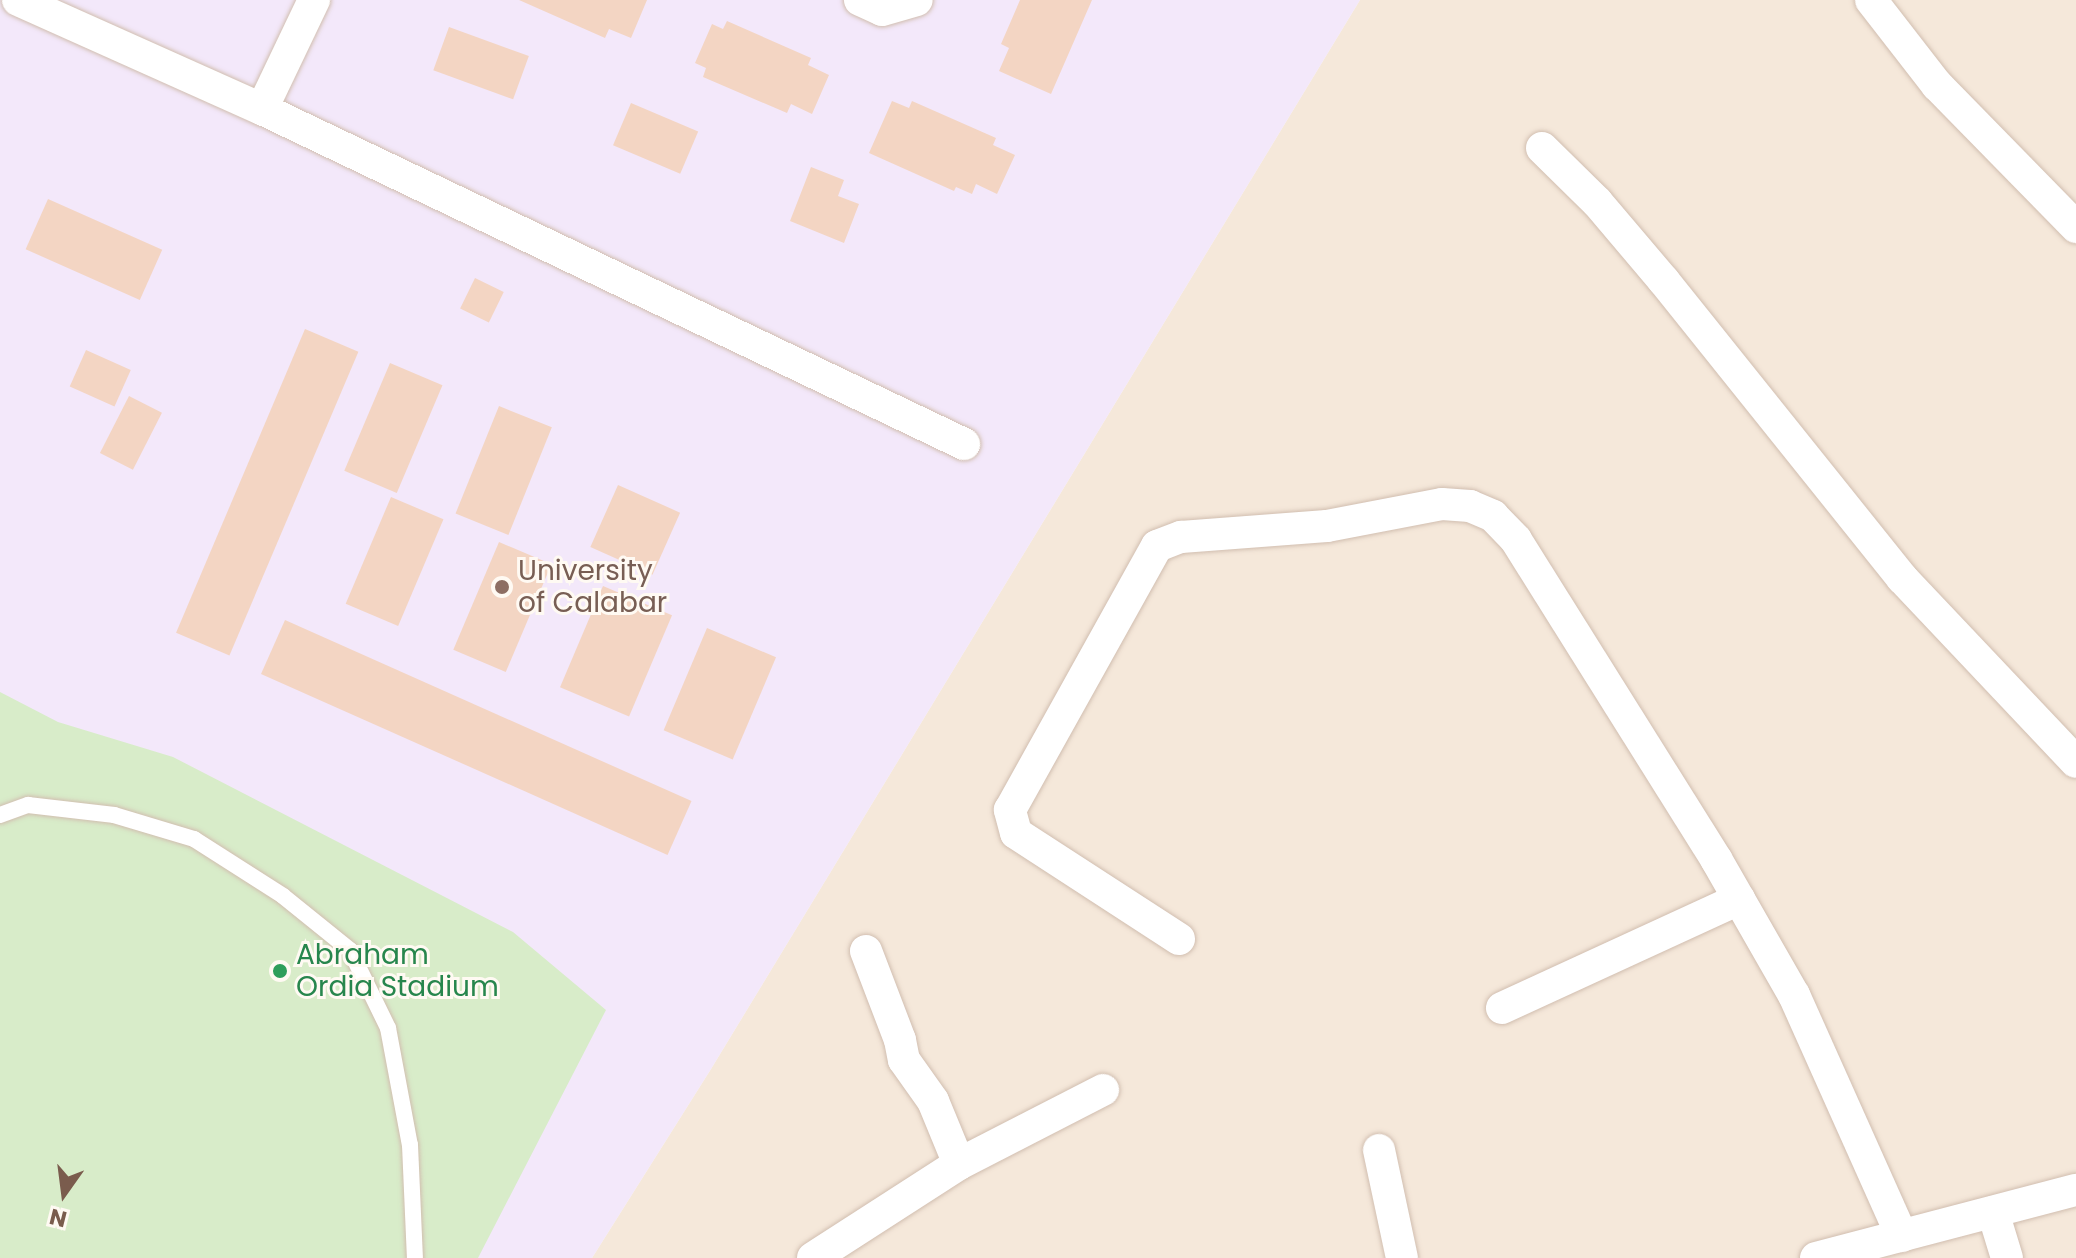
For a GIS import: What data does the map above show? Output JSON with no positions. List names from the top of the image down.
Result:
{
  "places": ["University of Calabar", "Abraham Ordia Stadium"],
  "north": "bottom"
}
